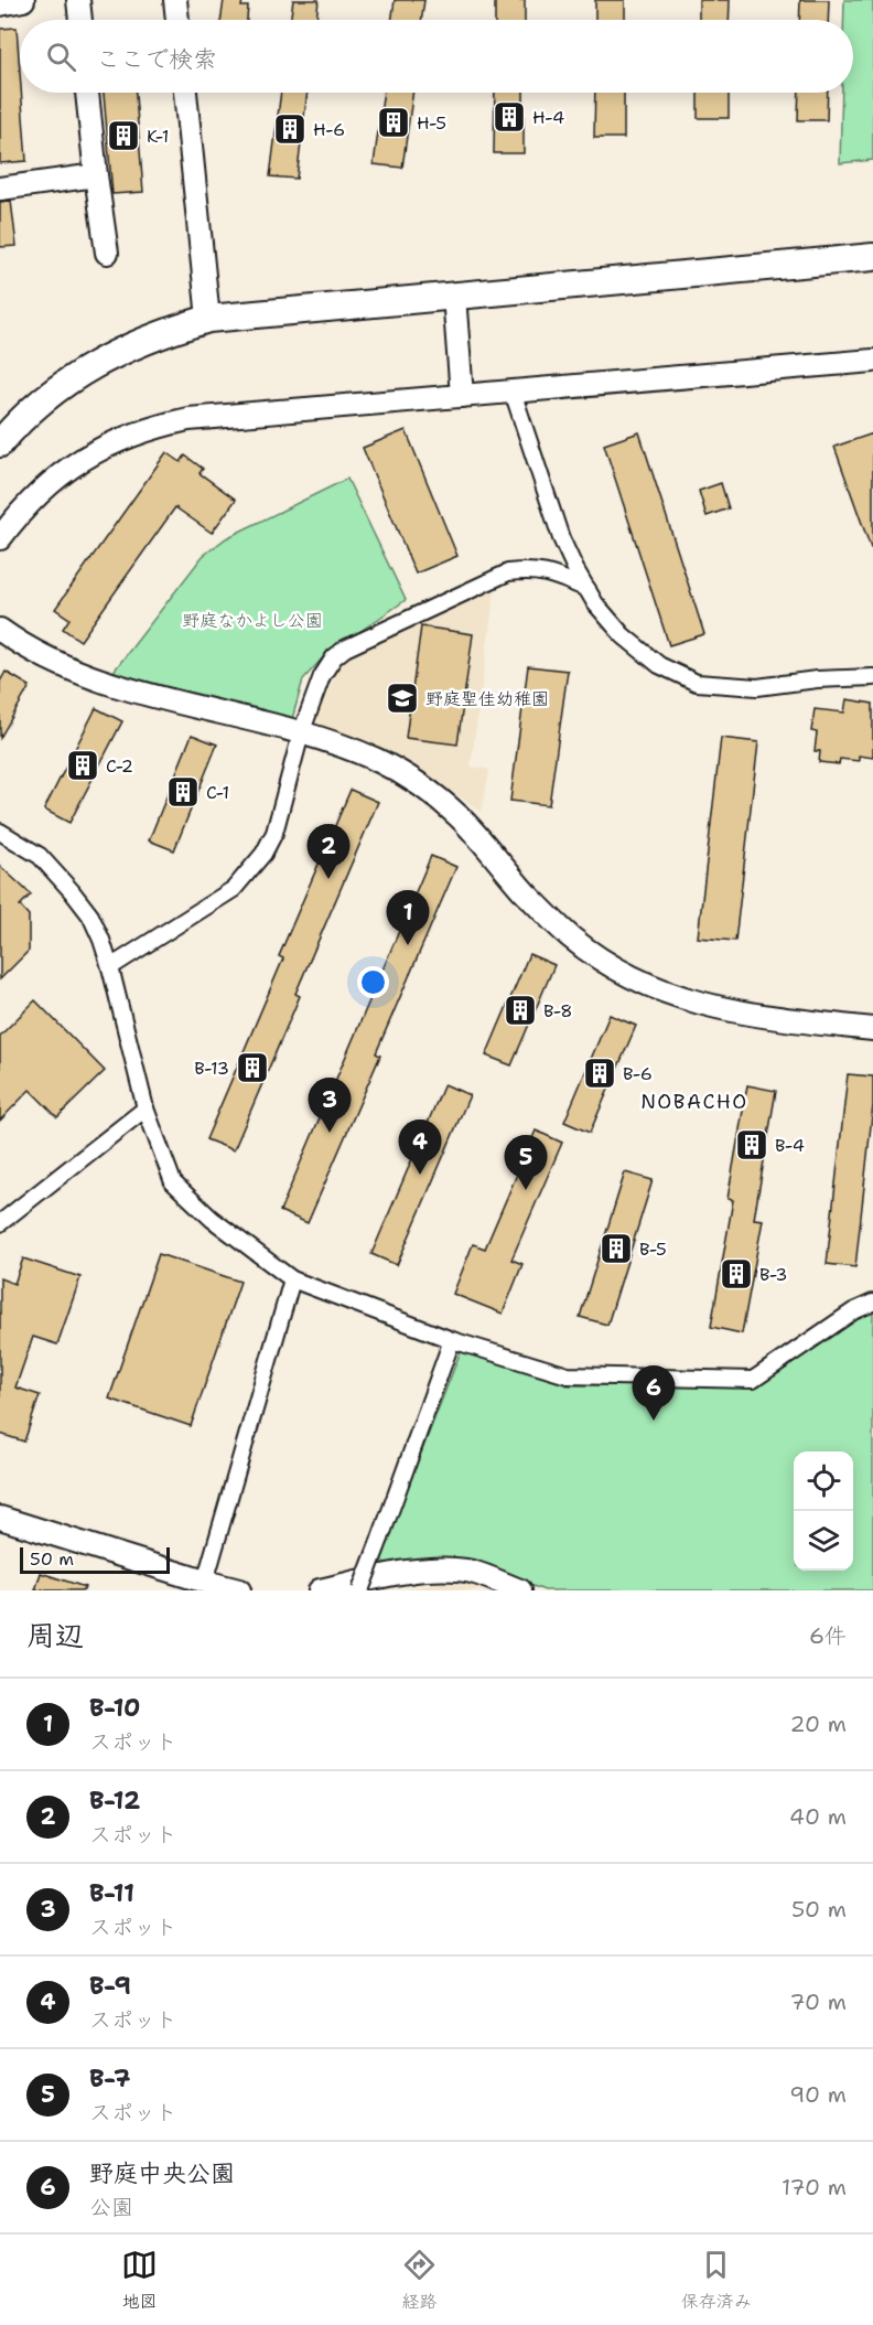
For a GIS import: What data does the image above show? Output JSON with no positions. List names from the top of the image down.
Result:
{
  "districts": ["NOBACHO"],
  "parks": ["野庭なかよし公園"],
  "places": {
    "building": [
      "H-4",
      "H-5",
      "H-6",
      "K-1",
      "C-2",
      "C-1",
      "B-8",
      "B-13",
      "B-6",
      "B-4",
      "B-5",
      "B-3"
    ],
    "school or university": ["野庭聖佳幼稚園"]
  },
  "scale_bar": "50 m",
  "page": {
    "search": "ここで検索",
    "pins": [
      "2",
      "1",
      "3",
      "4",
      "5",
      "6"
    ],
    "scale": "50 m",
    "heading": ["周辺", "6件"],
    "list": [
      {
        "mark": "1",
        "name": "B-10",
        "note": "スポット",
        "value": "20 m"
      },
      {
        "mark": "2",
        "name": "B-12",
        "note": "スポット",
        "value": "40 m"
      },
      {
        "mark": "3",
        "name": "B-11",
        "note": "スポット",
        "value": "50 m"
      },
      {
        "mark": "4",
        "name": "B-9",
        "note": "スポット",
        "value": "70 m"
      },
      {
        "mark": "5",
        "name": "B-7",
        "note": "スポット",
        "value": "90 m"
      },
      {
        "mark": "6",
        "name": "野庭中央公園",
        "note": "公園",
        "value": "170 m"
      }
    ],
    "nav": ["地図", "経路", "保存済み"]
  }
}
